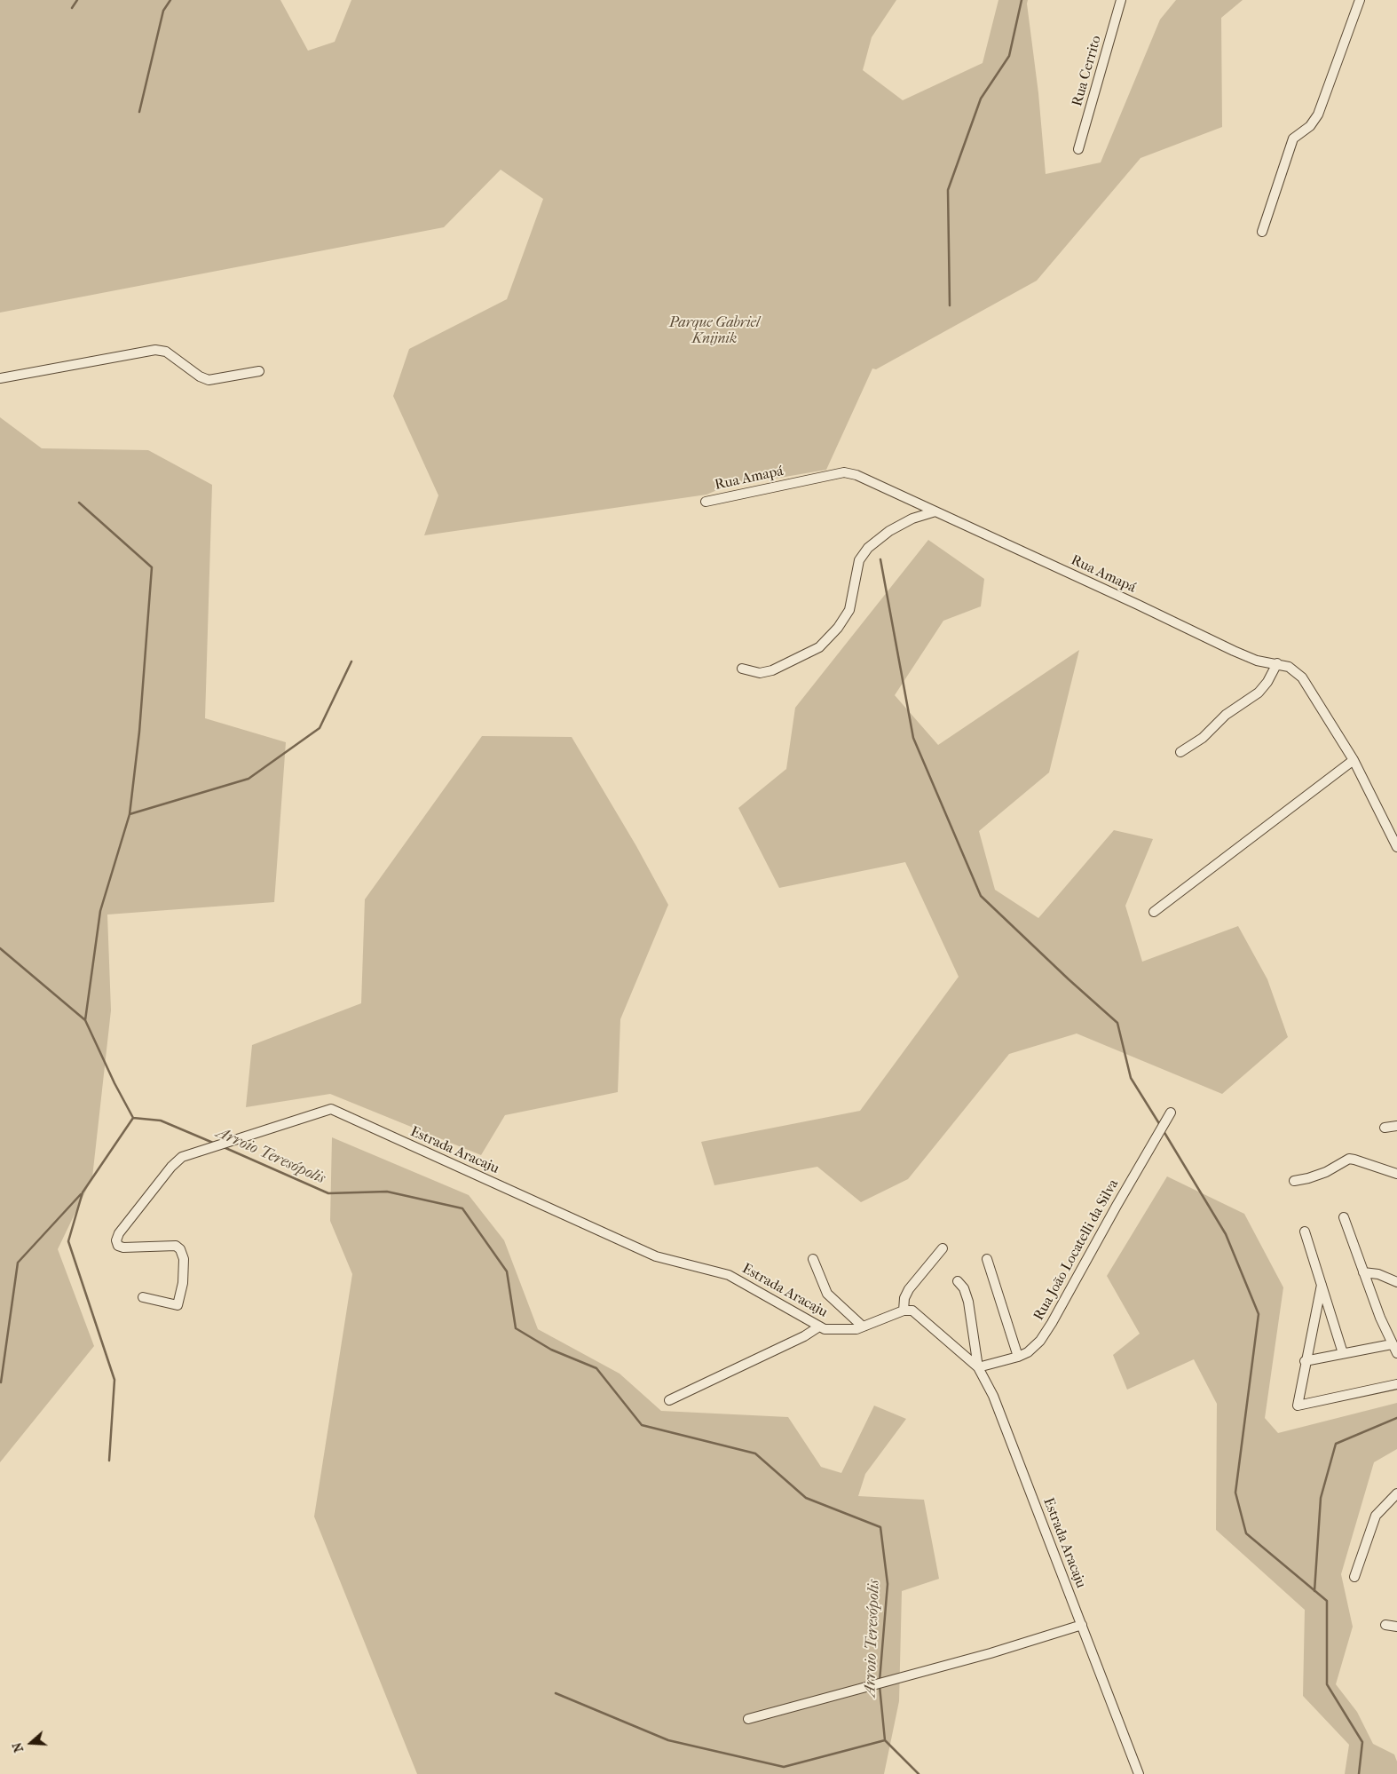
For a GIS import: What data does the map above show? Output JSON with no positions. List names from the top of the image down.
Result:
{
  "streets": {
    "street": [
      "Rua Cerrito",
      "Rua Amapá",
      "Estrada Aracaju",
      "Rua João Locatelli da Silva"
    ]
  },
  "crossings": [
    ["Estrada Aracaju", "Rua João Locatelli da Silva"]
  ],
  "water": ["Arroio Teresópolis"],
  "parks": ["Parque Gabriel Knijnik"],
  "north": "left"
}
